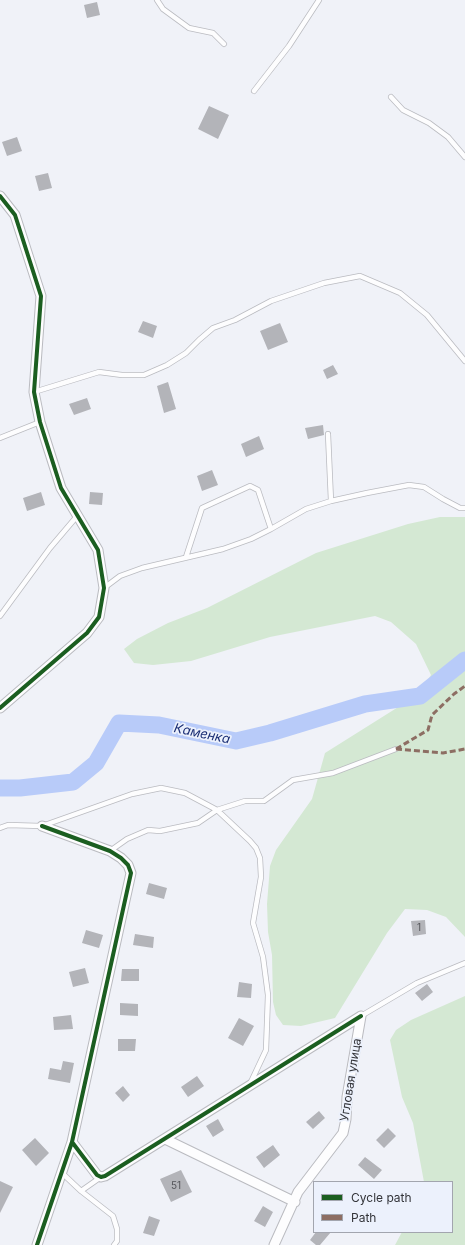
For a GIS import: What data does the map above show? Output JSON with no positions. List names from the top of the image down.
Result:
{
  "streets": {
    "street": ["Угловая улица"]
  },
  "water": ["Каменка"],
  "house_numbers": ["1", "51"],
  "legend": ["Cycle path", "Path"]
}
